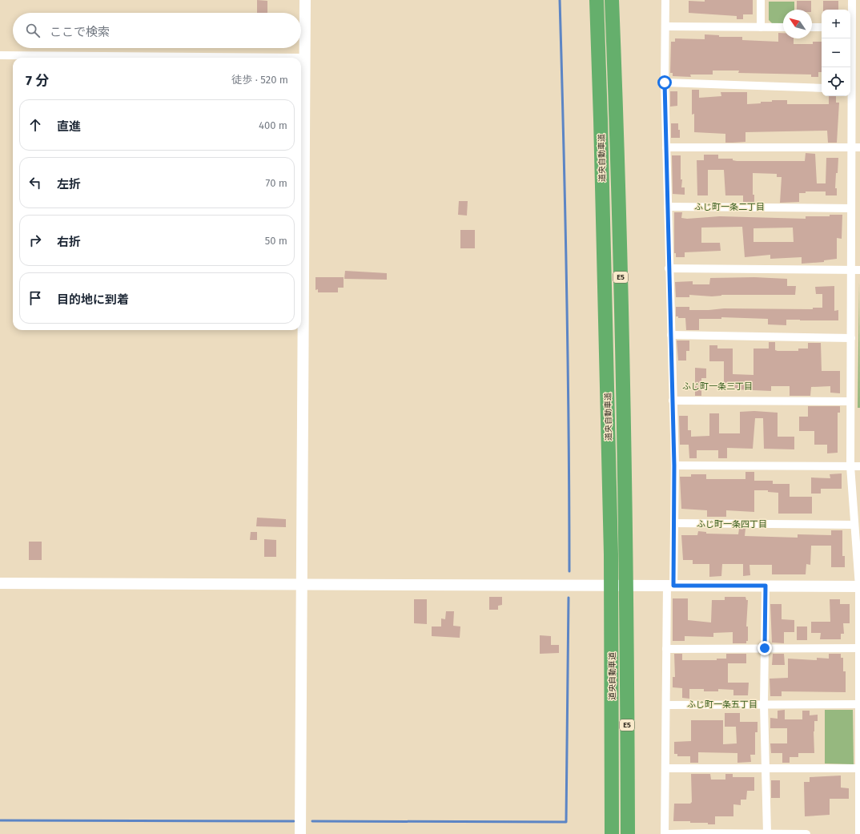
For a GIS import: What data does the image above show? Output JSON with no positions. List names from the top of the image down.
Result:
{
  "streets": {
    "highway": ["道央自動車道", "E5"]
  },
  "districts": [
    "ふじ町一条二丁目",
    "ふじ町一条三丁目",
    "ふじ町一条四丁目",
    "ふじ町一条五丁目"
  ],
  "north": "top left",
  "page": {
    "map_buttons": ["+", "−"],
    "search": "ここで検索",
    "heading": ["7 分", "徒歩 · 520 m"],
    "list": [
      ["直進", "400 m"],
      ["左折", "70 m"],
      ["右折", "50 m"],
      "目的地に到着"
    ]
  }
}
